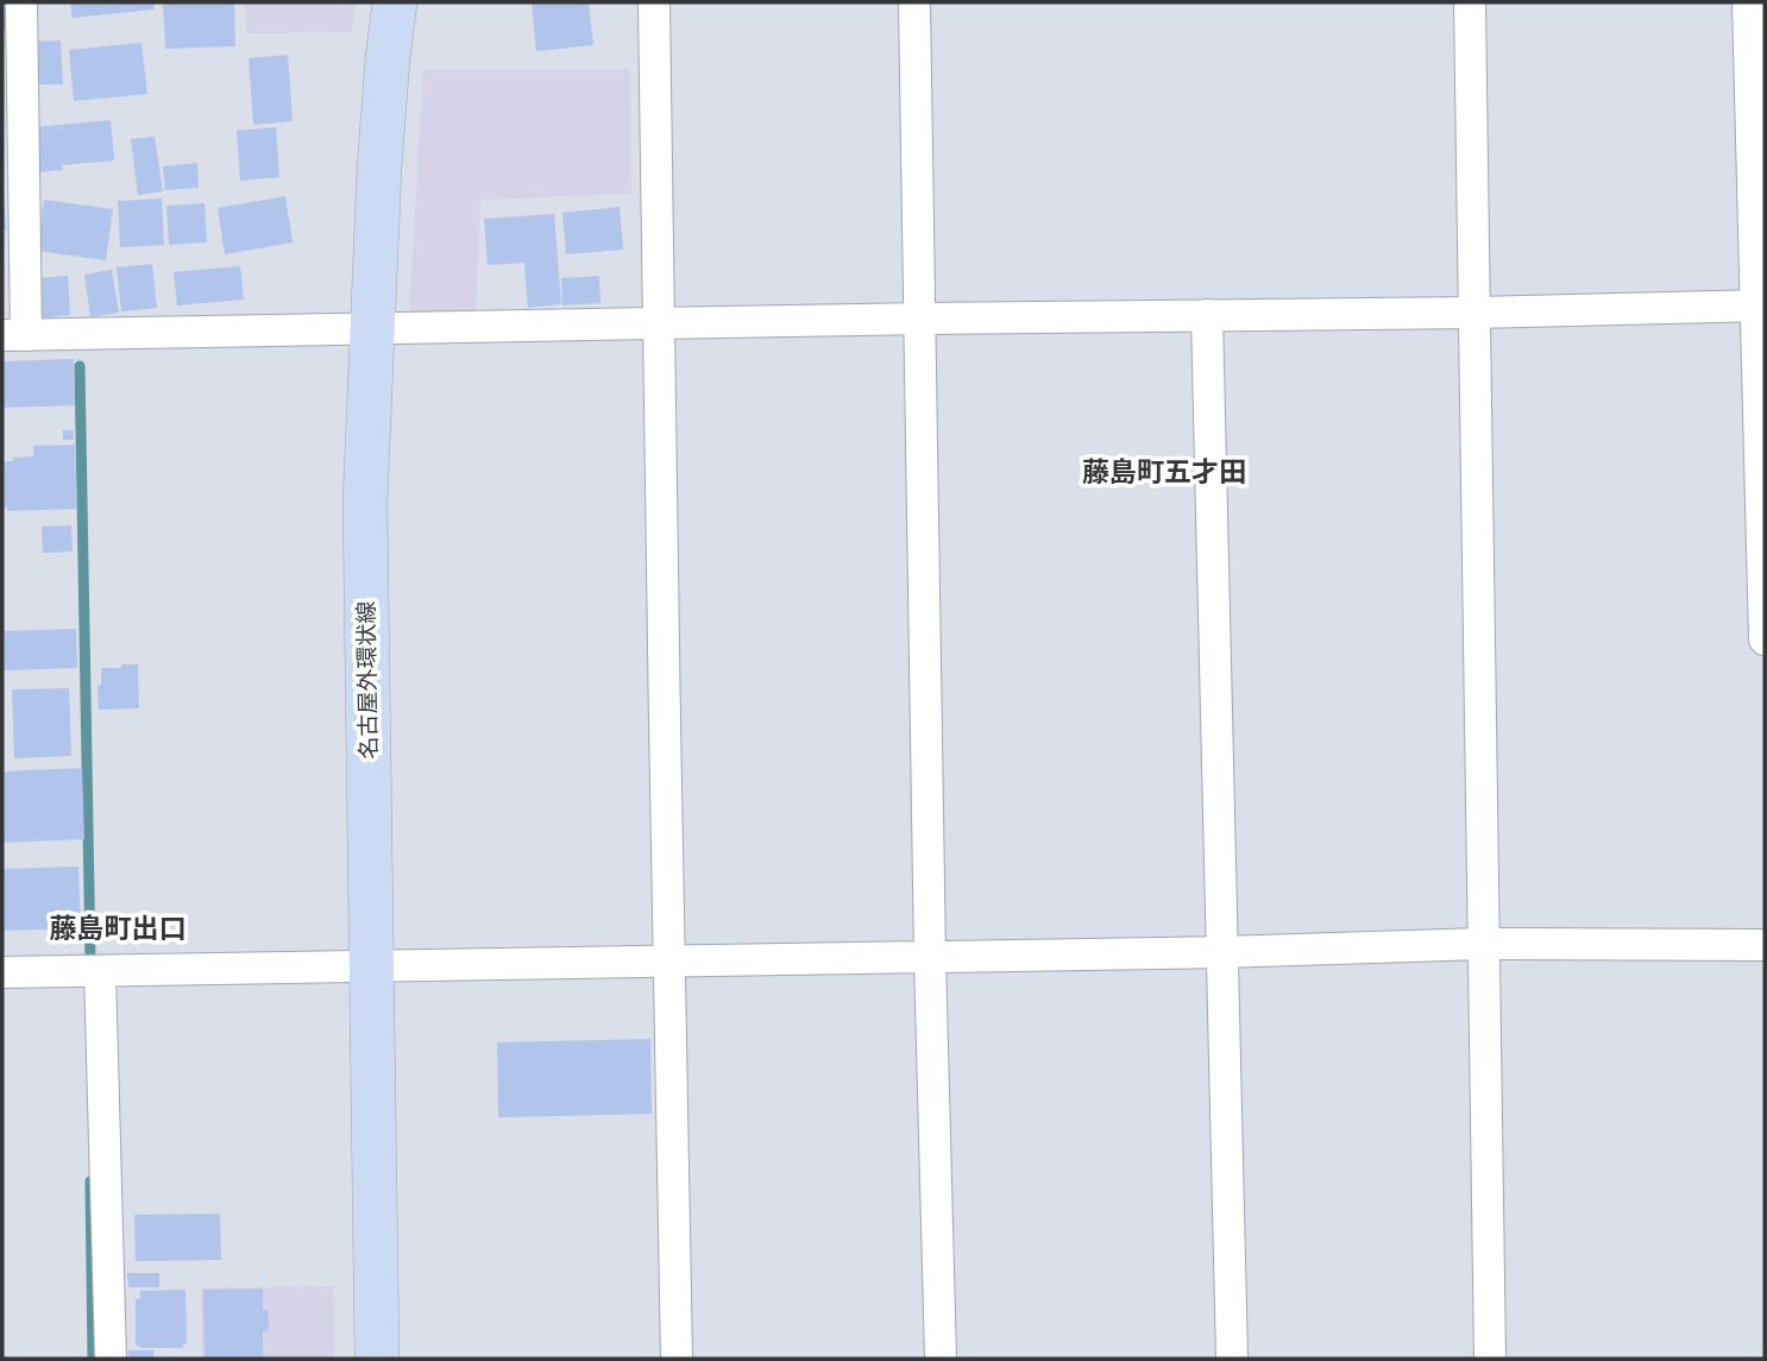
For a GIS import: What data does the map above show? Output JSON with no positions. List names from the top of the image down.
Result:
{
  "streets": {
    "main road": ["名古屋外環状線"]
  },
  "districts": ["藤島町五才田", "藤島町出口"]
}
